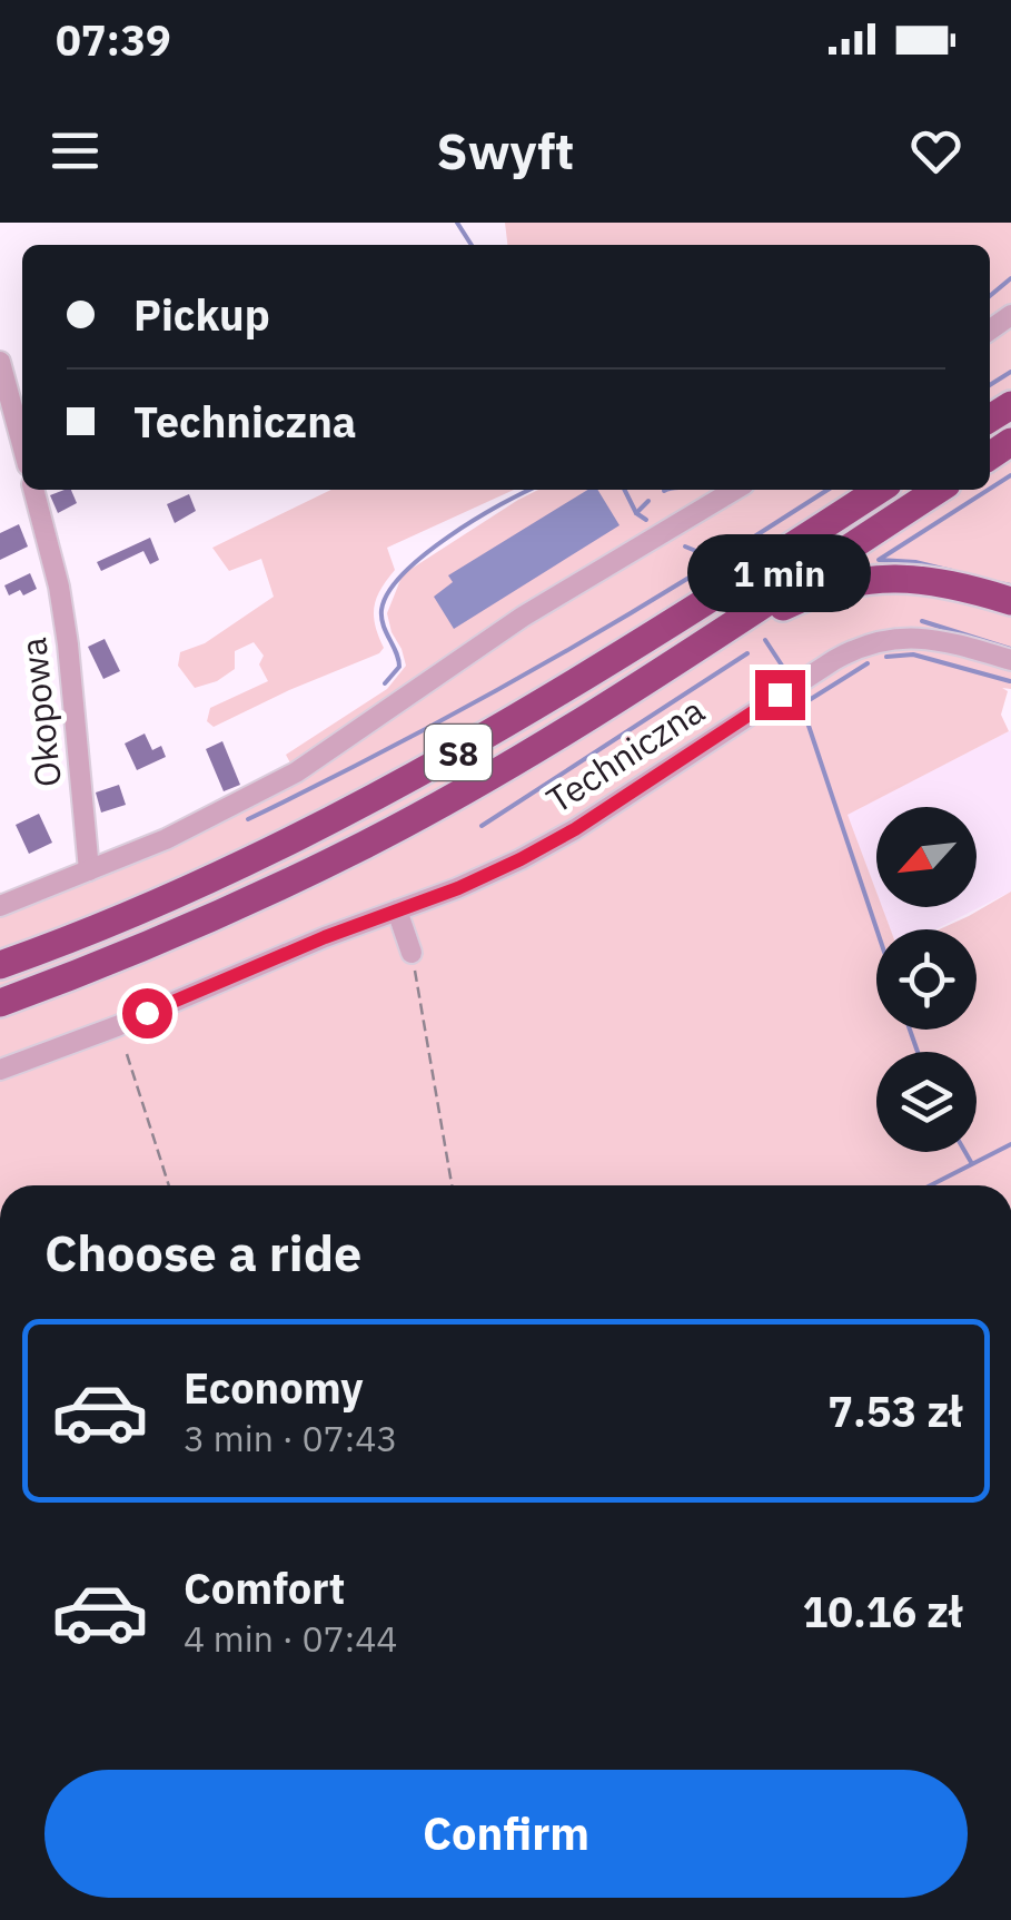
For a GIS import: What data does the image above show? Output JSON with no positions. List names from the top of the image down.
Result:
{
  "streets": {
    "highway": ["S8"],
    "street": ["Okopowa", "Techniczna"]
  },
  "north": "bottom left",
  "page": {
    "status": "07:39",
    "header": "Swyft",
    "banner": ["Pickup", "Techniczna"],
    "bubble": "1 min",
    "heading": "Choose a ride",
    "list": [
      {
        "name": "Economy",
        "note": "3 min · 07:43",
        "value": "7.53 zł"
      },
      {
        "name": "Comfort",
        "note": "4 min · 07:44",
        "value": "10.16 zł"
      }
    ],
    "buttons": "Confirm"
  }
}
